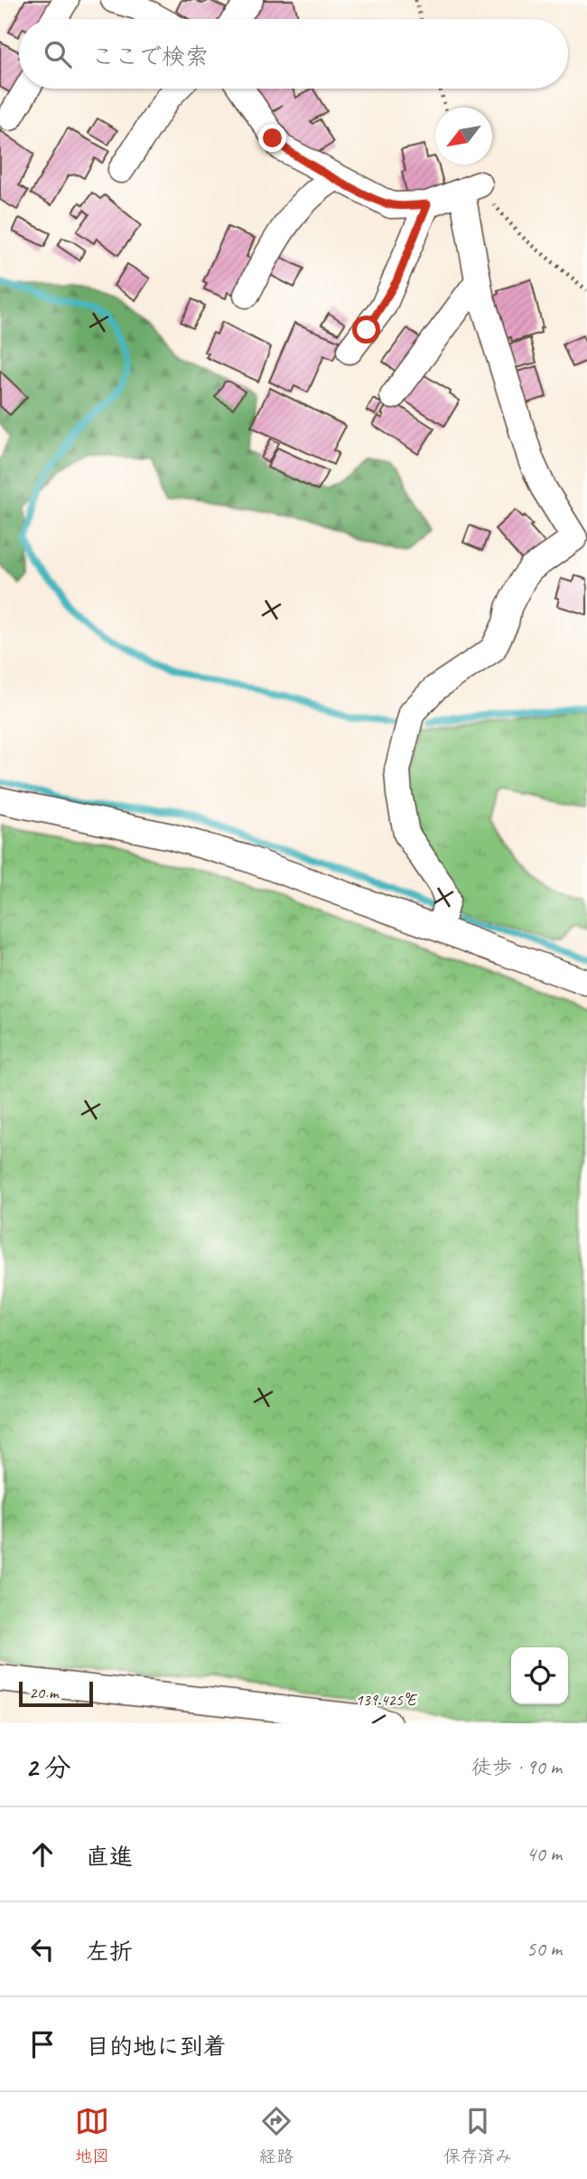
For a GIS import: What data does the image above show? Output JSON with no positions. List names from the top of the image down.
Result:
{
  "scale_bar": "20 m",
  "north": "bottom left",
  "page": {
    "search": "ここで検索",
    "scale": "20 m",
    "heading": ["2 分", "徒歩 · 90 m"],
    "list": [
      ["直進", "40 m"],
      ["左折", "50 m"],
      "目的地に到着"
    ],
    "nav": ["地図", "経路", "保存済み"]
  },
  "coordinates": ["139.425°E"]
}
